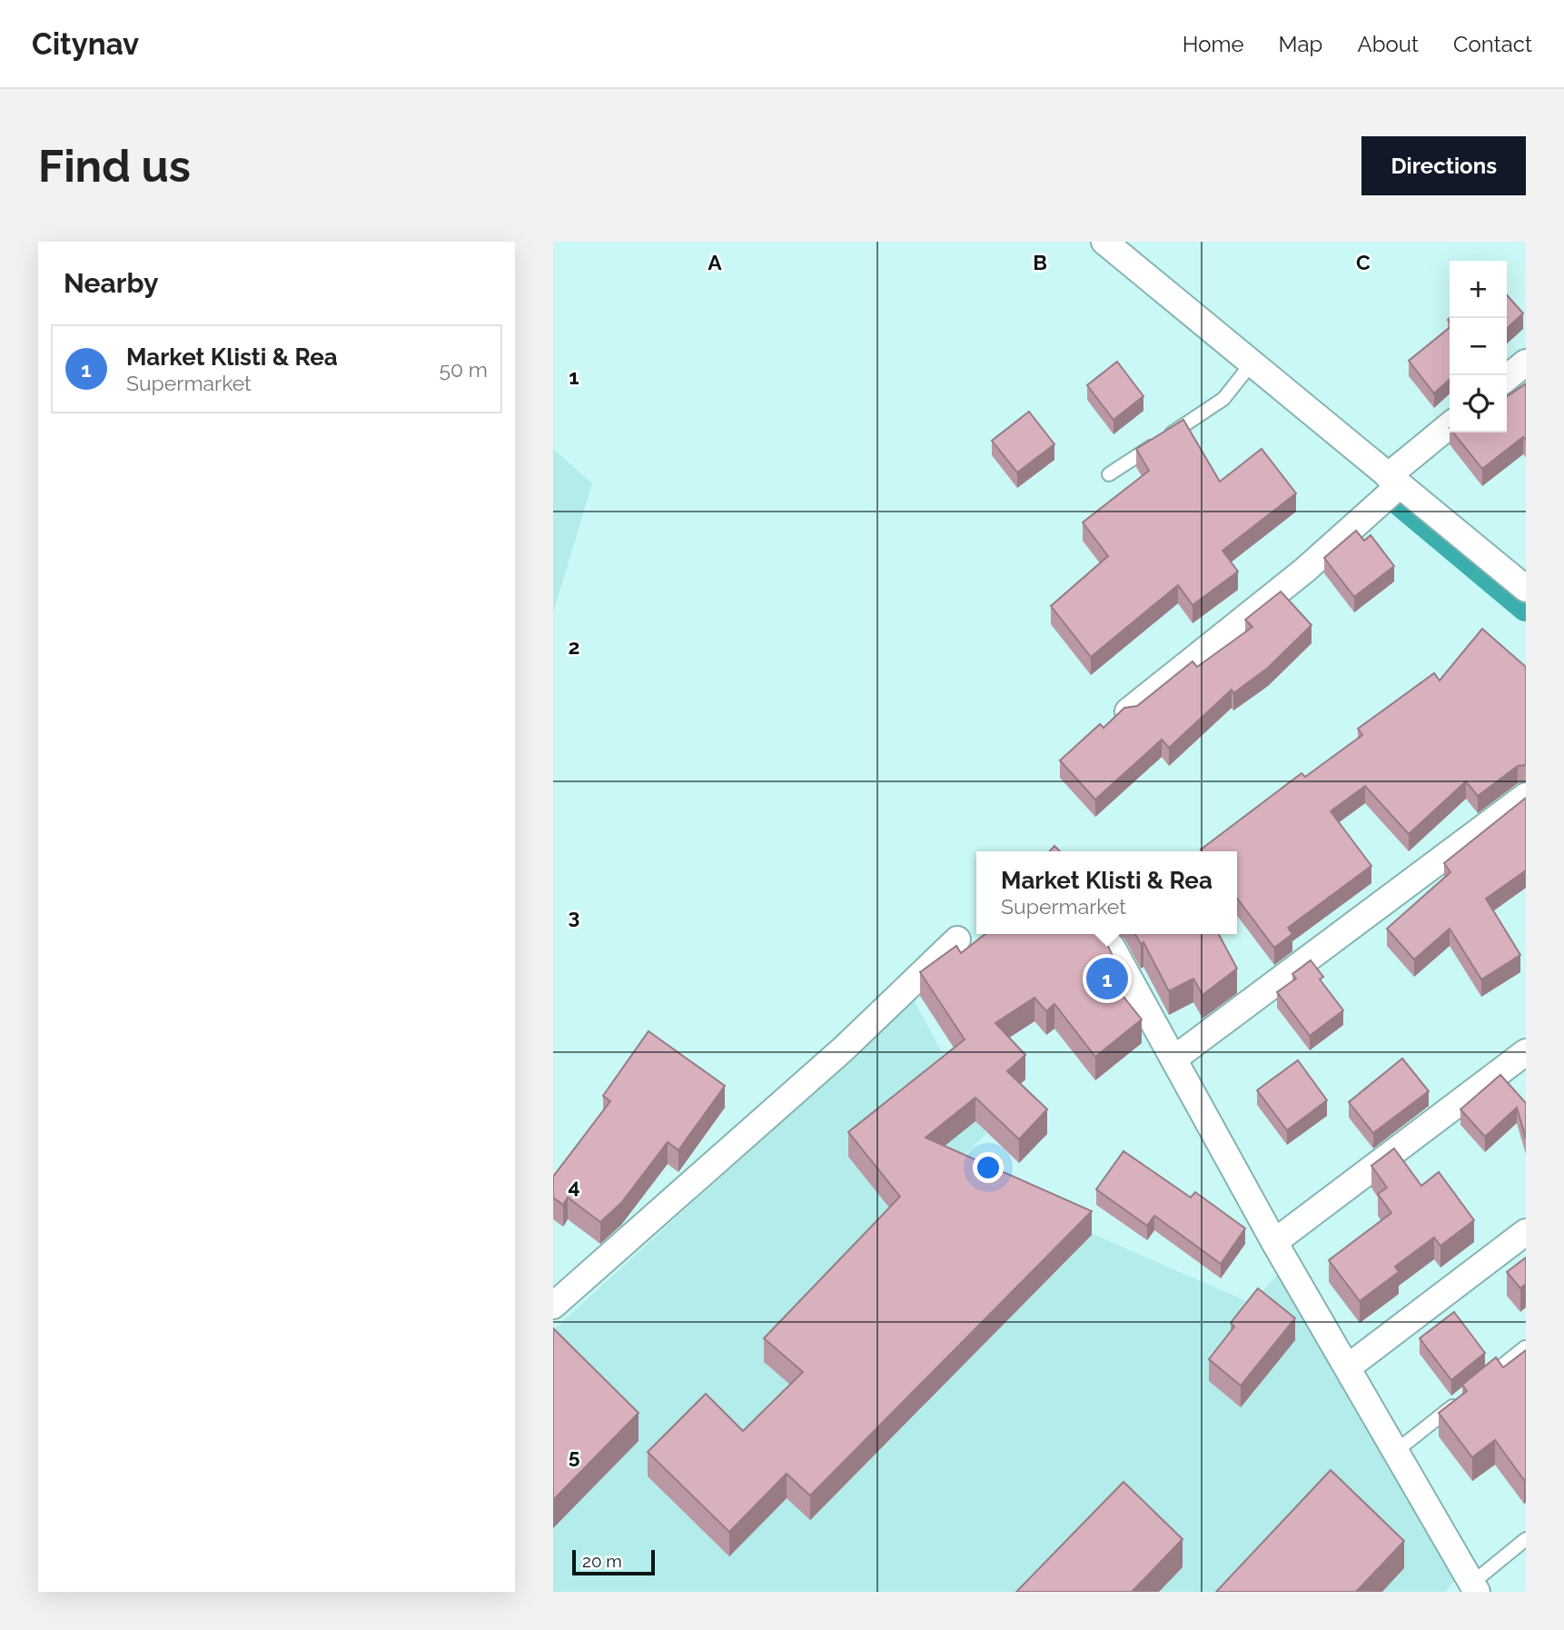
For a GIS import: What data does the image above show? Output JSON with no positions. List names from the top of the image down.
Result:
{
  "scale_bar": "20 m",
  "page": {
    "header": "Citynav",
    "nav": [
      "Home",
      "Map",
      "About",
      "Contact"
    ],
    "buttons": "Directions",
    "title": "Find us",
    "heading": "Nearby",
    "map_buttons": ["+", "−"],
    "list": [
      {
        "mark": "1",
        "name": "Market Klisti & Rea",
        "note": "Supermarket",
        "value": "50 m"
      }
    ],
    "popup": ["Market Klisti & Rea", "Supermarket"],
    "pins": "1",
    "scale": "20 m"
  },
  "grid": {
    "columns": ["A", "B", "C"],
    "rows": [
      "1",
      "2",
      "3",
      "4",
      "5"
    ]
  }
}
